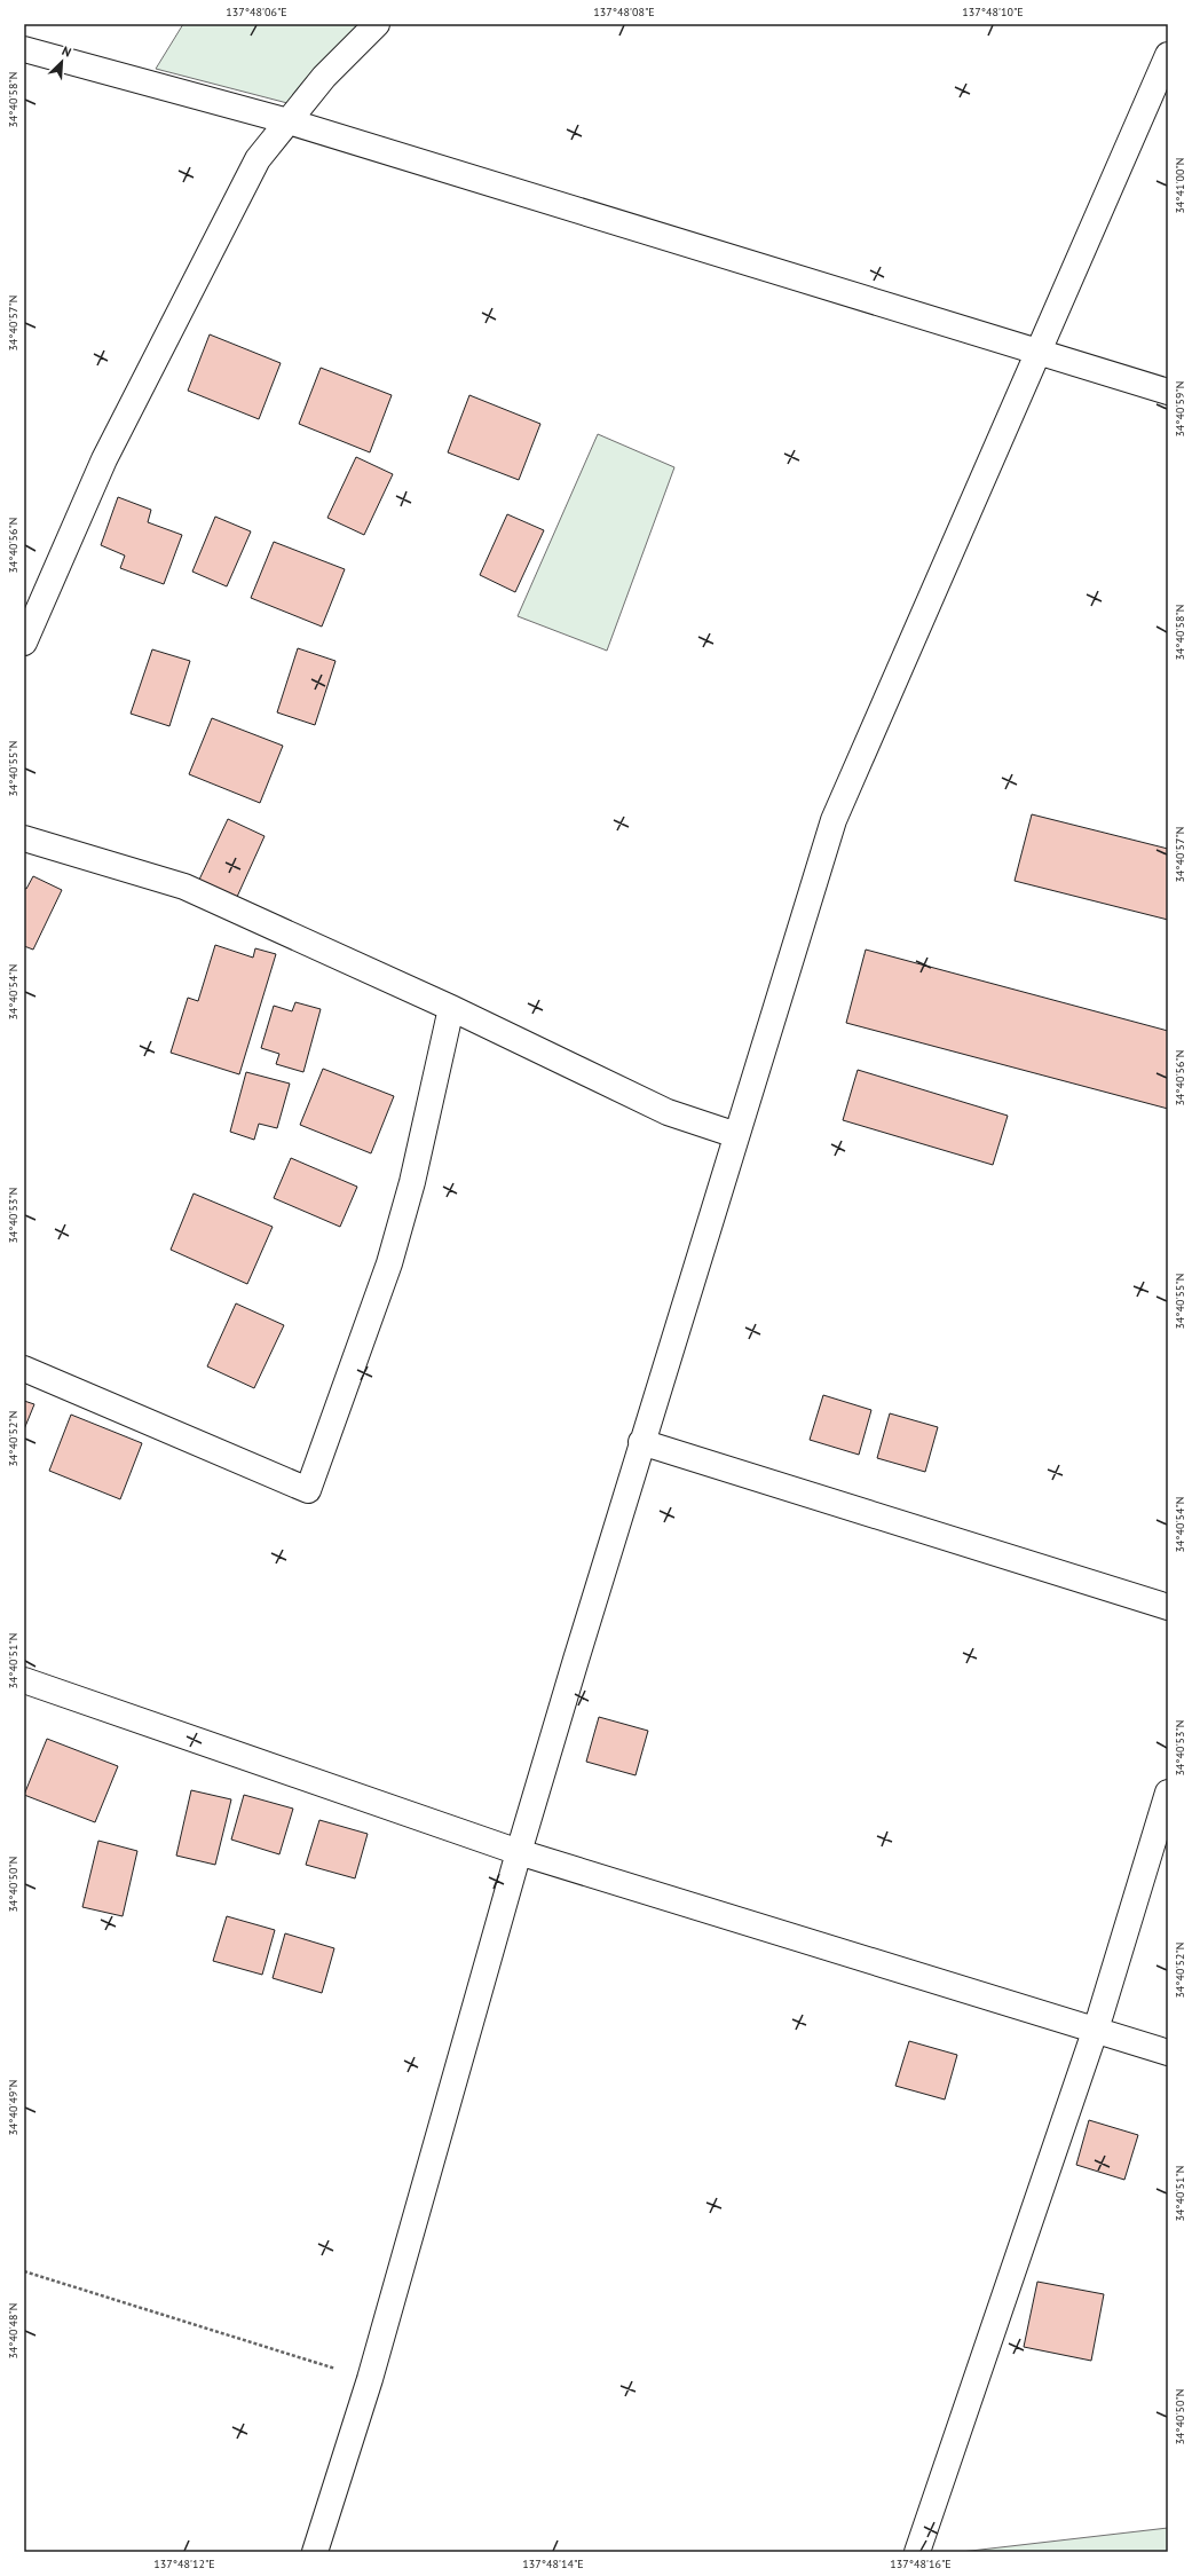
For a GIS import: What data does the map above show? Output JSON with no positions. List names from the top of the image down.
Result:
{
  "north": "top right",
  "coordinates": [
    "137°48'06\"E",
    "137°48'08\"E",
    "137°48'10\"E",
    "34°40'58\"N",
    "34°41'00\"N",
    "34°40'57\"N",
    "34°40'59\"N",
    "34°40'56\"N",
    "34°40'55\"N",
    "34°40'54\"N",
    "34°40'53\"N",
    "34°40'52\"N",
    "34°40'51\"N",
    "34°40'50\"N",
    "34°40'49\"N",
    "34°40'48\"N",
    "137°48'12\"E",
    "137°48'14\"E",
    "137°48'16\"E"
  ]
}
